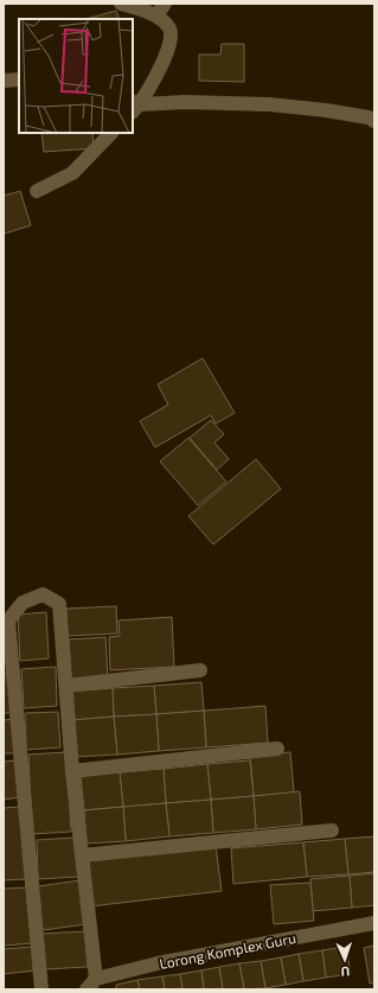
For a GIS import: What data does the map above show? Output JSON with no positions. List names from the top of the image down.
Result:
{
  "streets": {
    "street": ["Lorong Komplex Guru"]
  },
  "north": "bottom"
}
